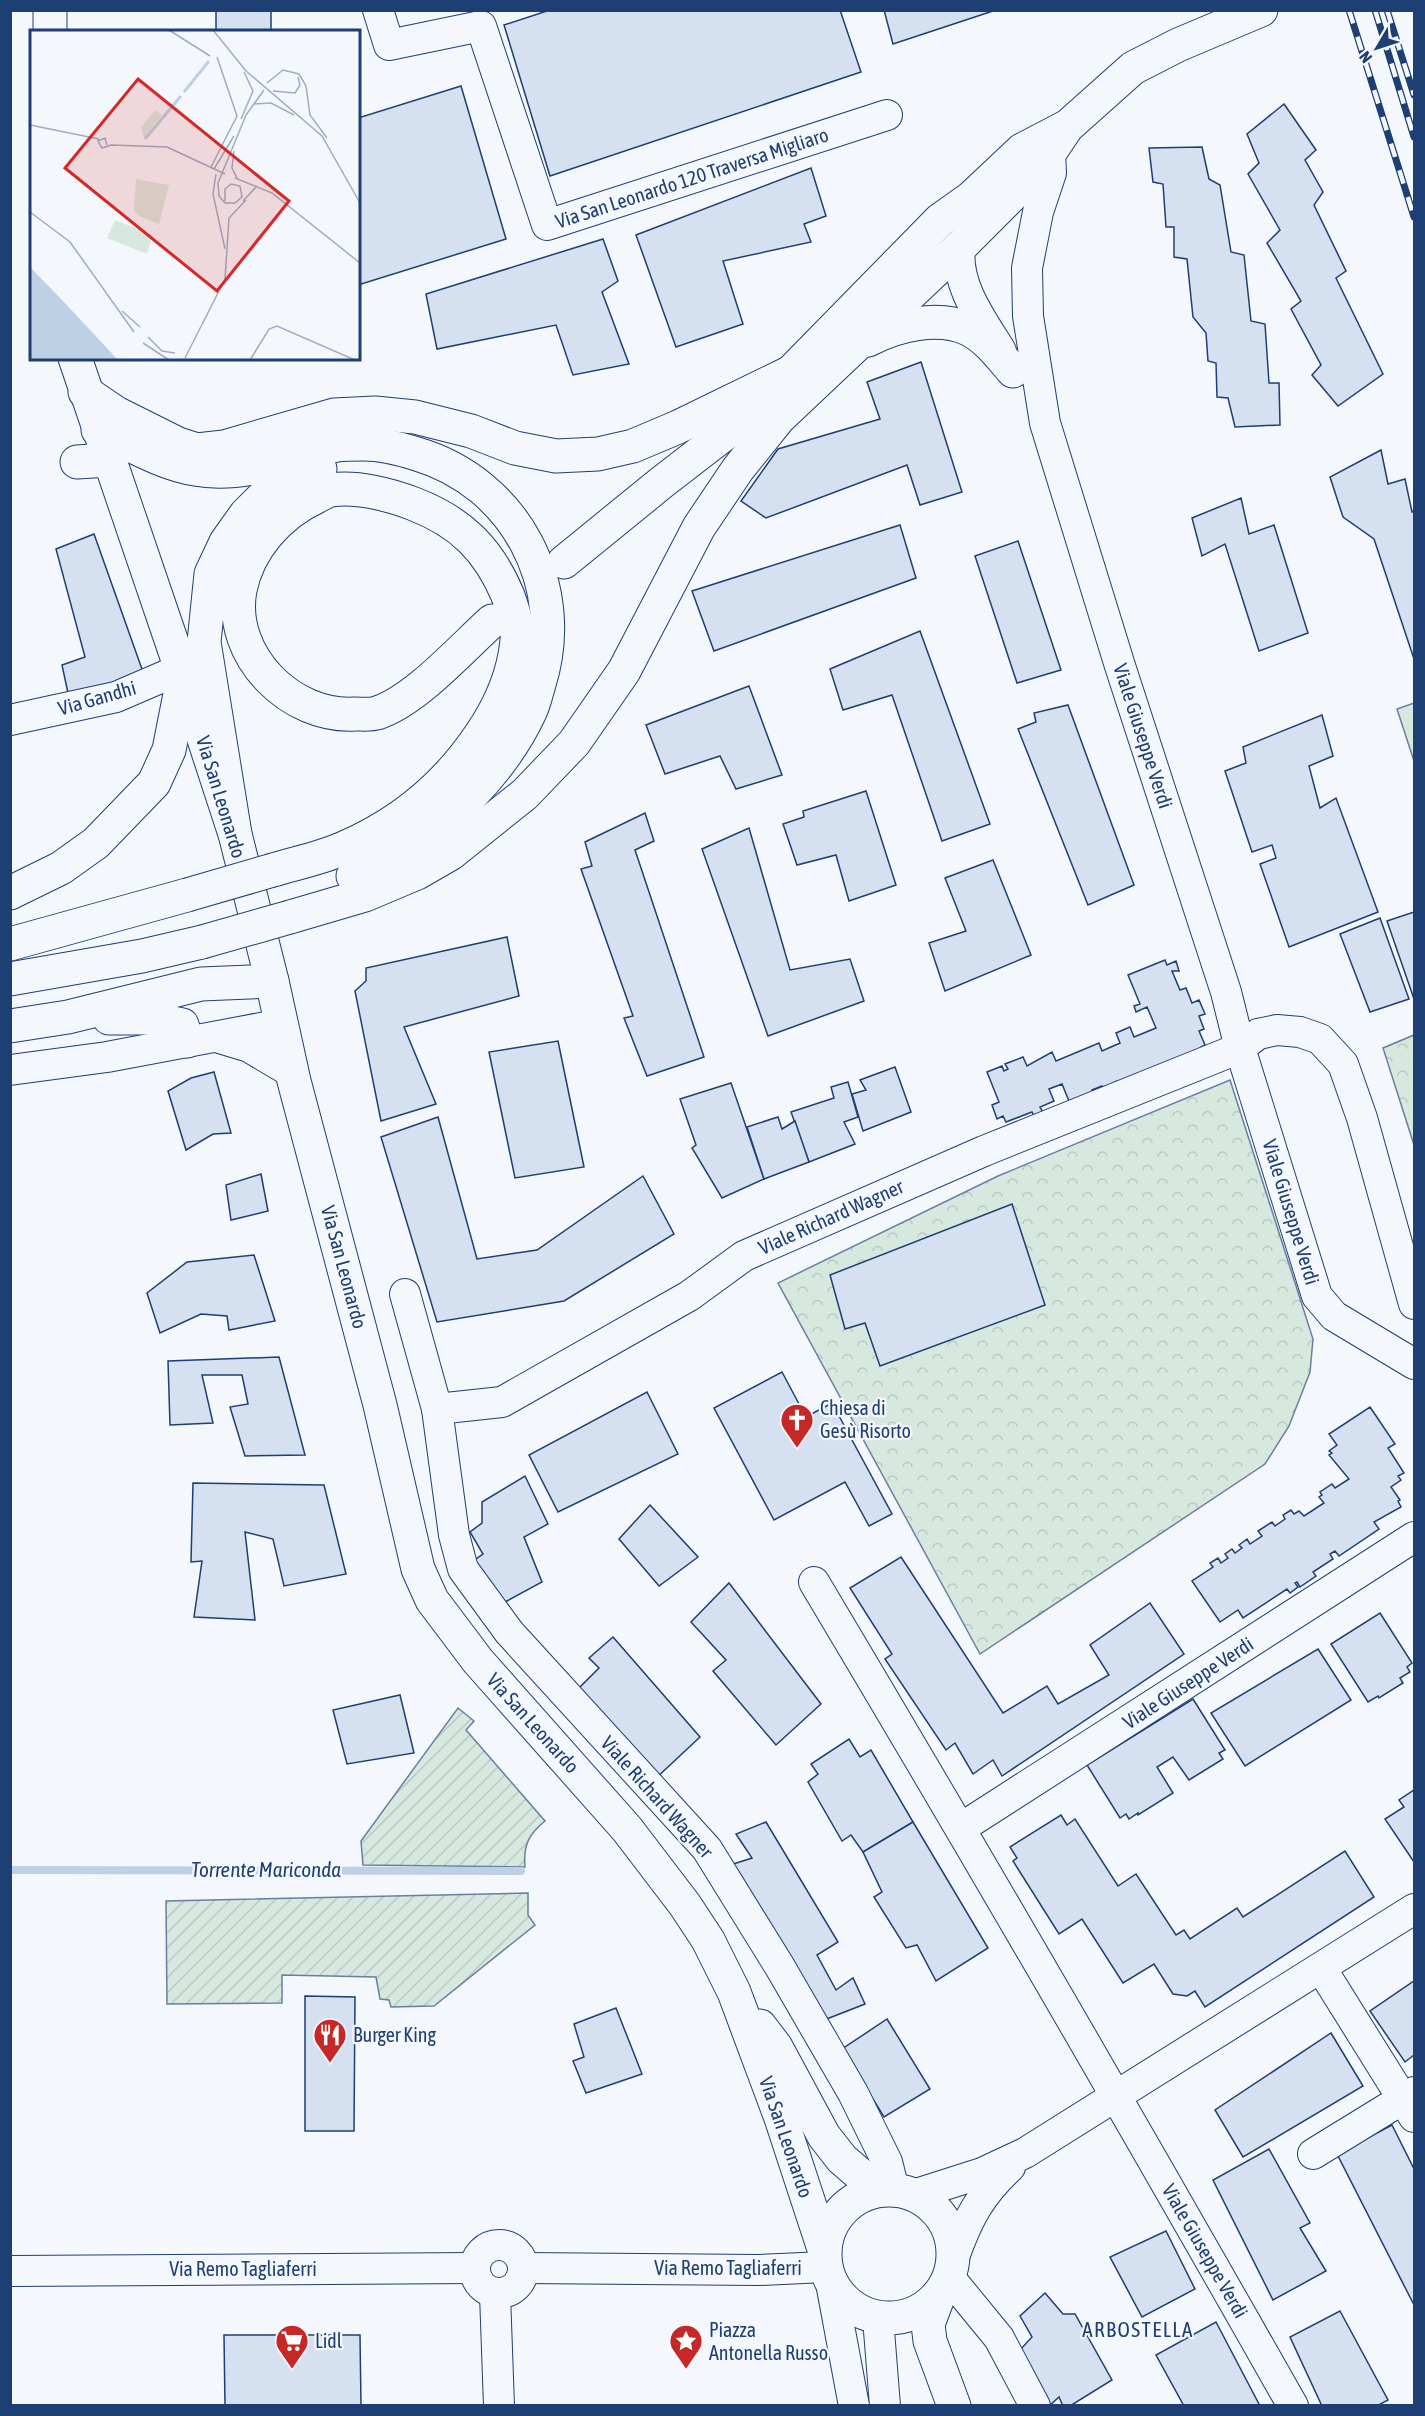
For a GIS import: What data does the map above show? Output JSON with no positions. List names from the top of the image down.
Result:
{
  "streets": {
    "main road": ["Via San Leonardo"],
    "street": [
      "Via San Leonardo 120 Traversa Migliaro",
      "Via Gandhi",
      "Viale Giuseppe Verdi",
      "Viale Richard Wagner",
      "Via Remo Tagliaferri"
    ]
  },
  "crossings": [
    ["Via Gandhi", "Via San Leonardo"],
    ["Viale Giuseppe Verdi", "Viale Richard Wagner"],
    ["Via San Leonardo", "Viale Richard Wagner"],
    ["Via San Leonardo", "Via Remo Tagliaferri"],
    ["Viale Richard Wagner", "Via Remo Tagliaferri"]
  ],
  "districts": ["ARBOSTELLA"],
  "water": ["Torrente Mariconda"],
  "places": {
    "church": ["Chiesa di Gesù Risorto"],
    "restaurant": ["Burger King"],
    "supermarket": ["Lidl"],
    "place": ["Piazza Antonella Russo"]
  },
  "north": "bottom left"
}
